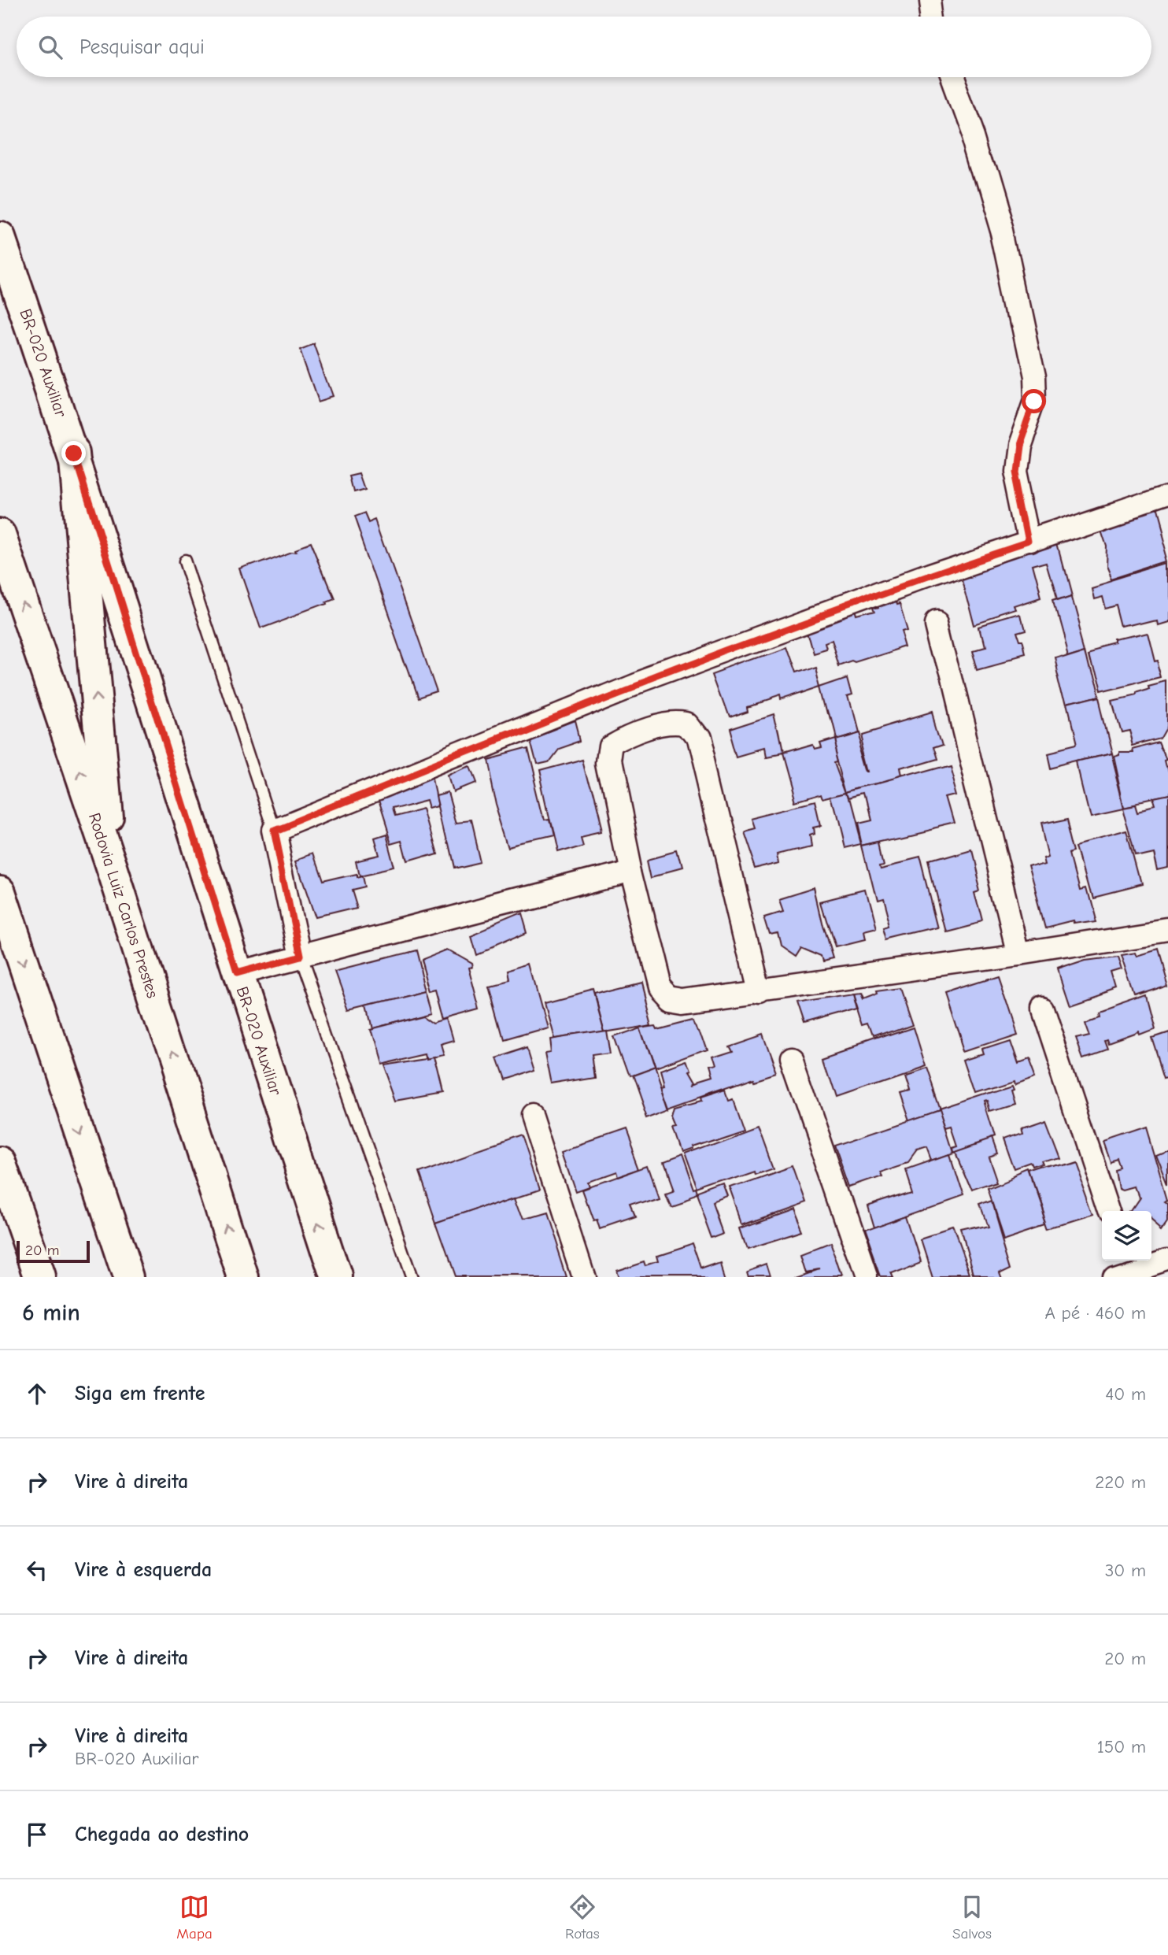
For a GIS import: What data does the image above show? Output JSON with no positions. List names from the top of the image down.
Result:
{
  "streets": {
    "main road": ["BR-020 Auxiliar", "Rodovia Luiz Carlos Prestes"]
  },
  "scale_bar": "20 m",
  "page": {
    "search": "Pesquisar aqui",
    "scale": "20 m",
    "heading": ["6 min", "A pé · 460 m"],
    "list": [
      ["Siga em frente", "40 m"],
      ["Vire à direita", "220 m"],
      ["Vire à esquerda", "30 m"],
      ["Vire à direita", "20 m"],
      ["Vire à direita", "BR-020 Auxiliar", "150 m"],
      "Chegada ao destino"
    ],
    "nav": ["Mapa", "Rotas", "Salvos"]
  }
}
